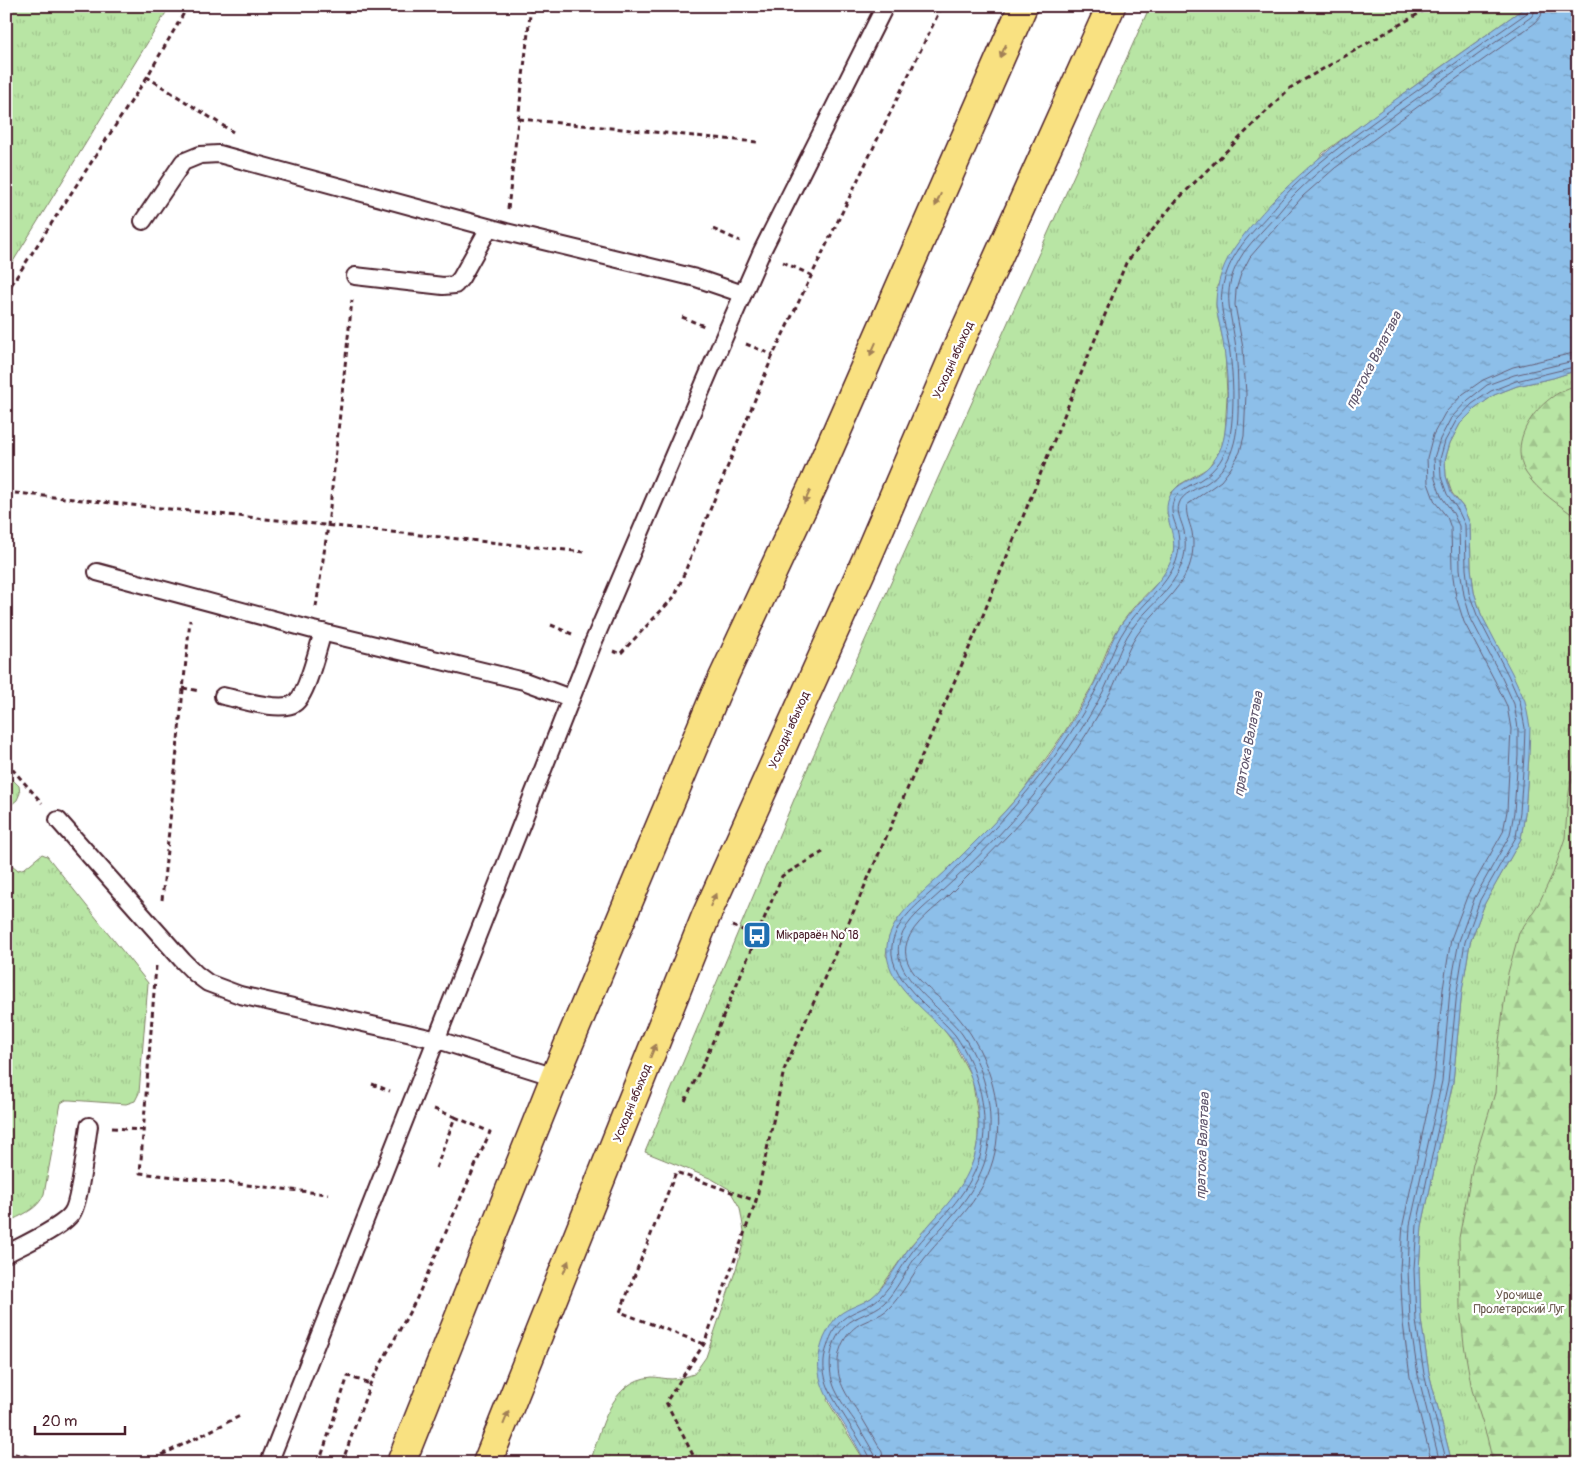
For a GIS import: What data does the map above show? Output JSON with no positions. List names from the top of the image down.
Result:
{
  "streets": {
    "main road": ["Усходні абыход"]
  },
  "water": ["пратока Валатава"],
  "parks": ["Урочище Пролетарский Луг"],
  "places": {
    "bus stop": ["Мікрараён № 18"]
  },
  "scale_bar": "20 m"
}
